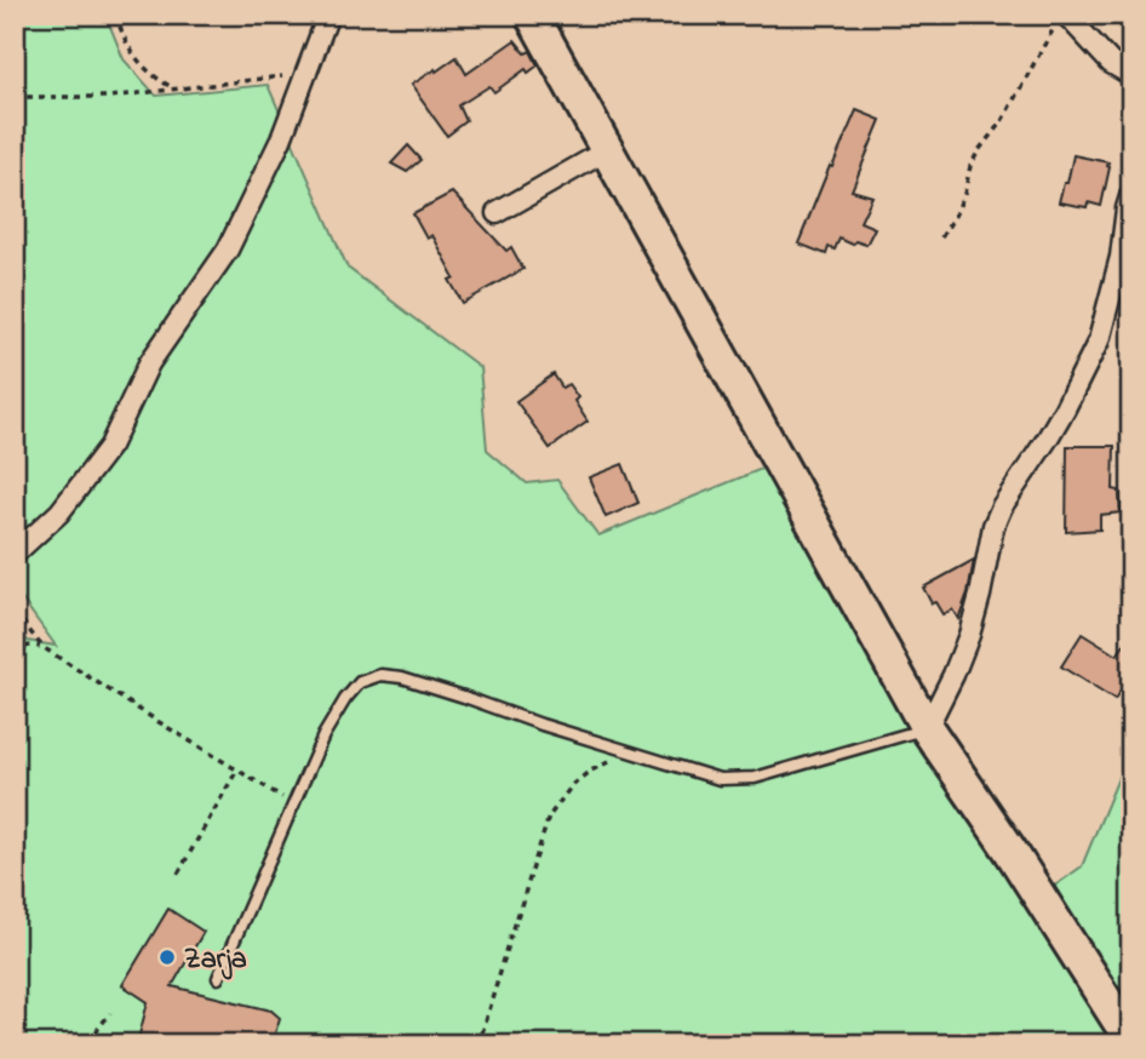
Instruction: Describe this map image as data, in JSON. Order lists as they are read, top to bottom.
{
  "places": ["Zarja"]
}
